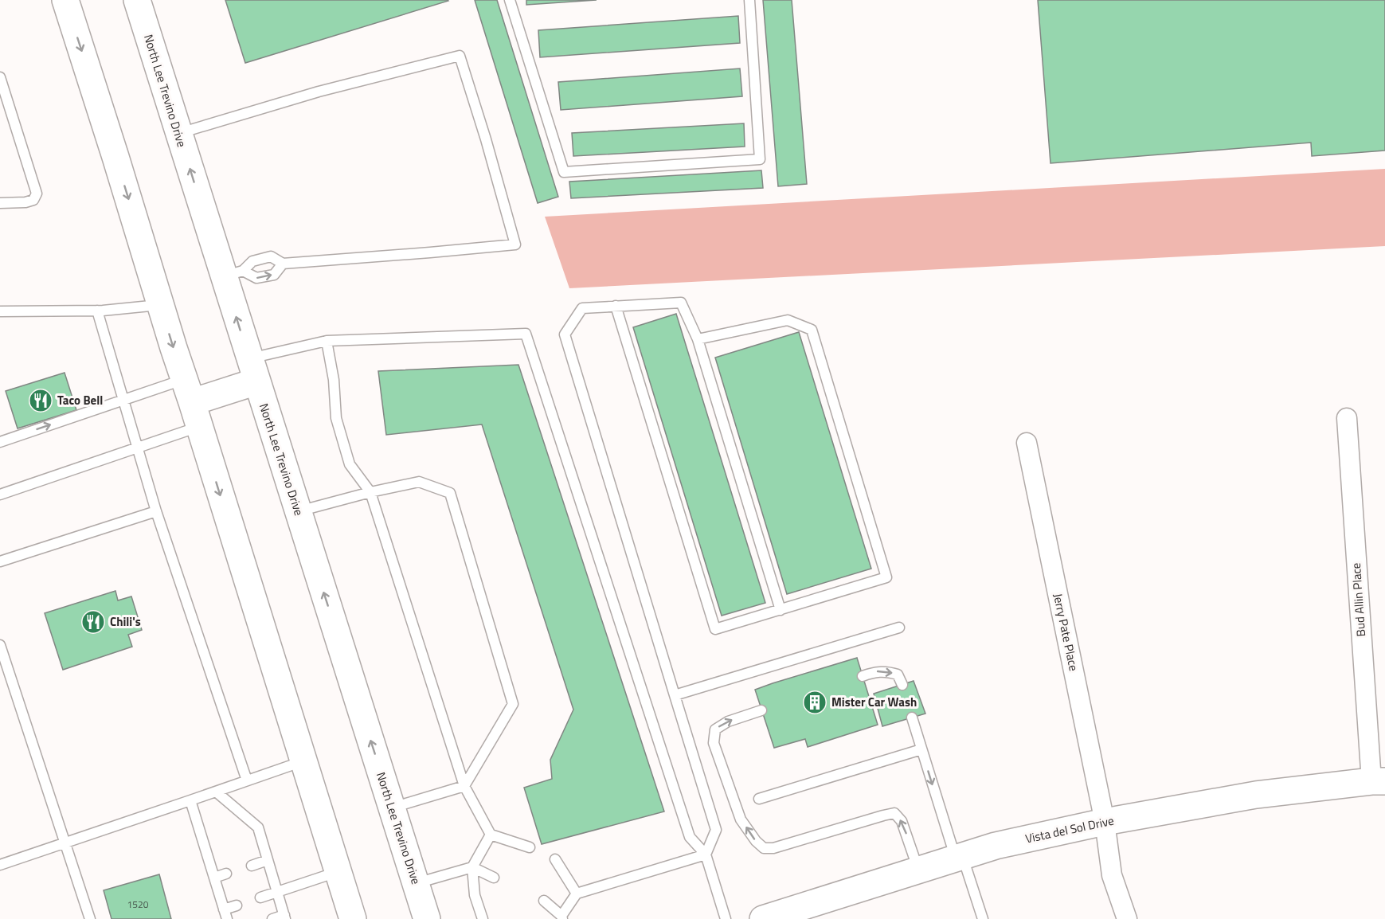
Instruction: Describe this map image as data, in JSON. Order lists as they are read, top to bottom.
{
  "streets": {
    "main road": ["North Lee Trevino Drive", "Vista del Sol Drive"],
    "street": ["Bud Allin Place", "Jerry Pate Place"]
  },
  "crossings": [
    ["Bud Allin Place", "Vista del Sol Drive"],
    ["Jerry Pate Place", "Vista del Sol Drive"]
  ],
  "places": {
    "restaurant": ["Taco Bell", "Chili's"],
    "building": ["Mister Car Wash"]
  },
  "house_numbers": ["1520"]
}
